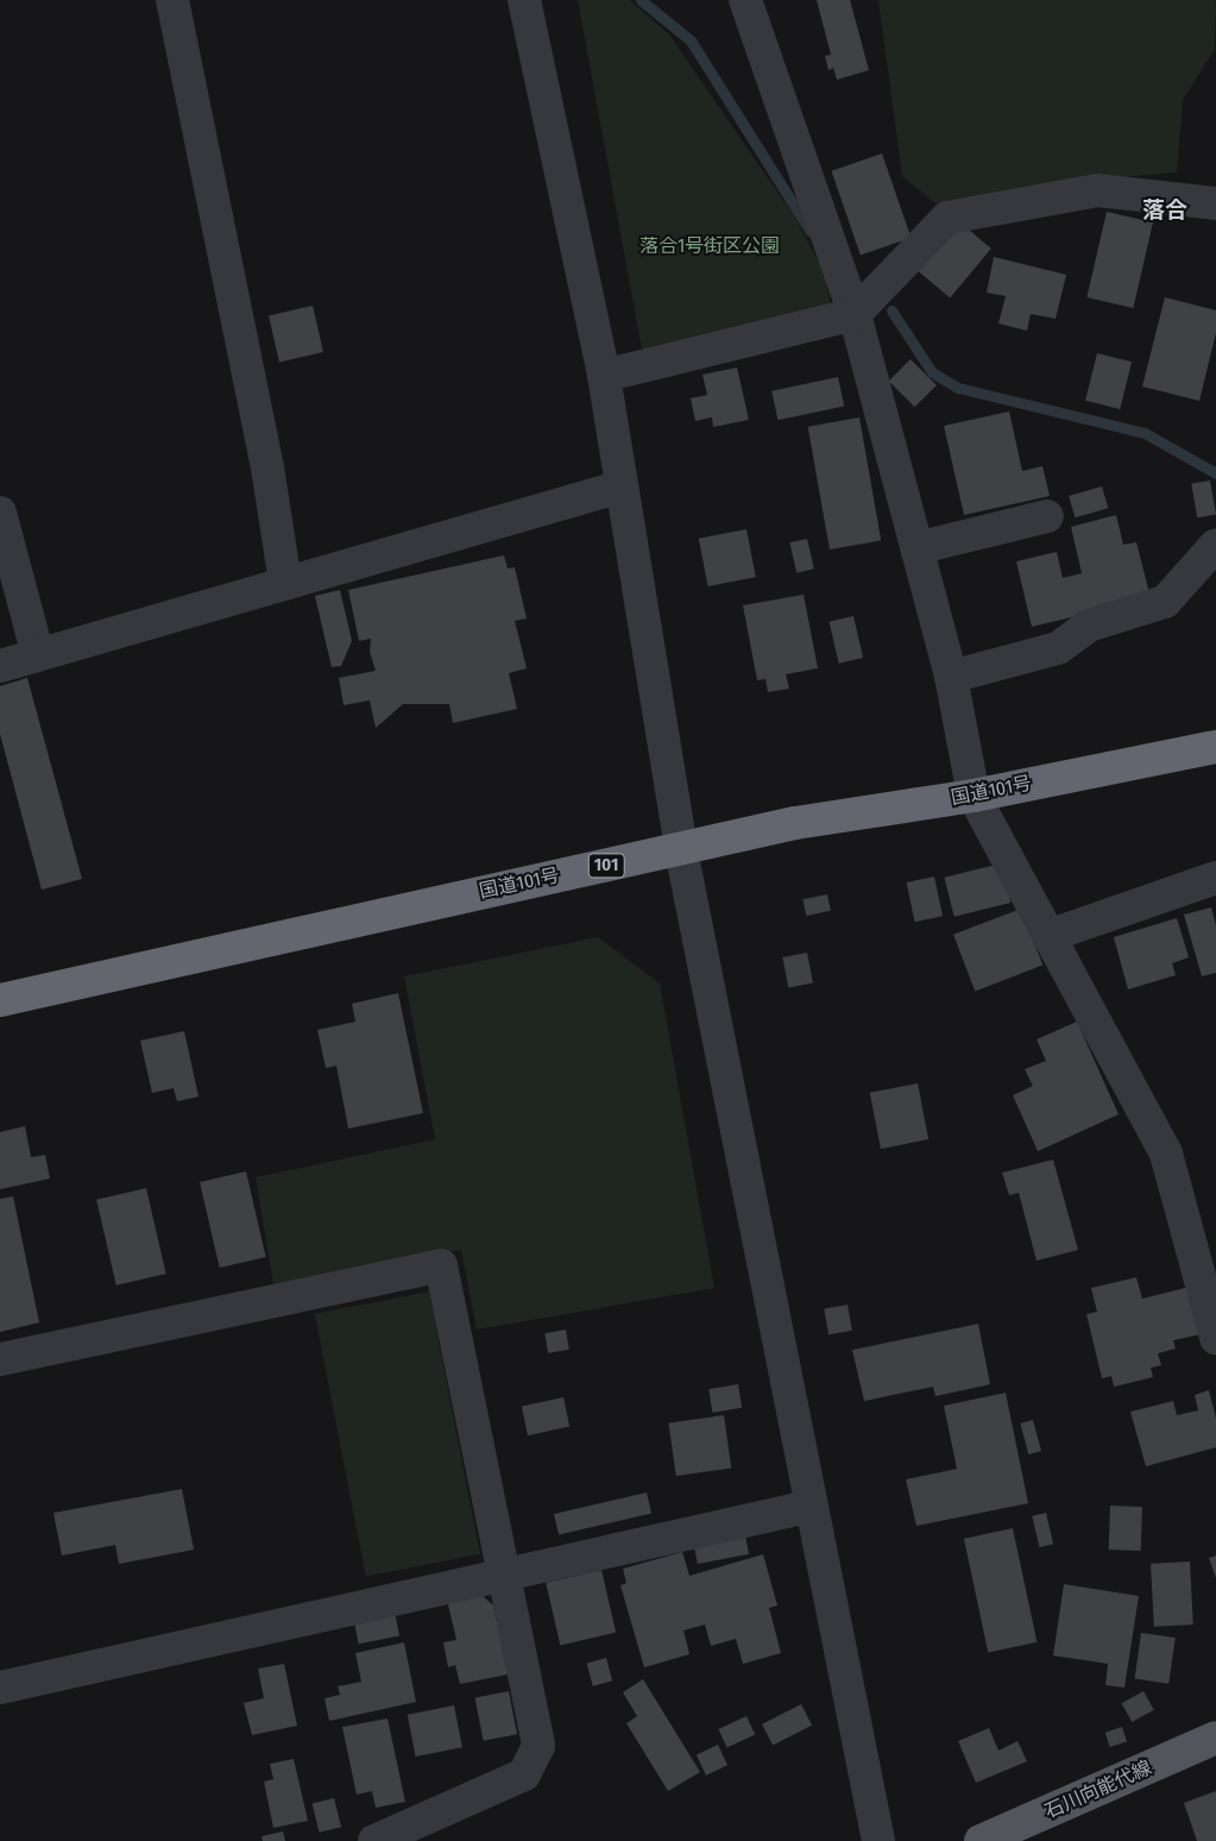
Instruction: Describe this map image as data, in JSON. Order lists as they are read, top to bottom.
{
  "streets": {
    "highway": ["国道101号", "101"],
    "main road": ["石川向能代線"]
  },
  "districts": ["落合"],
  "parks": ["落合1号街区公園"]
}
